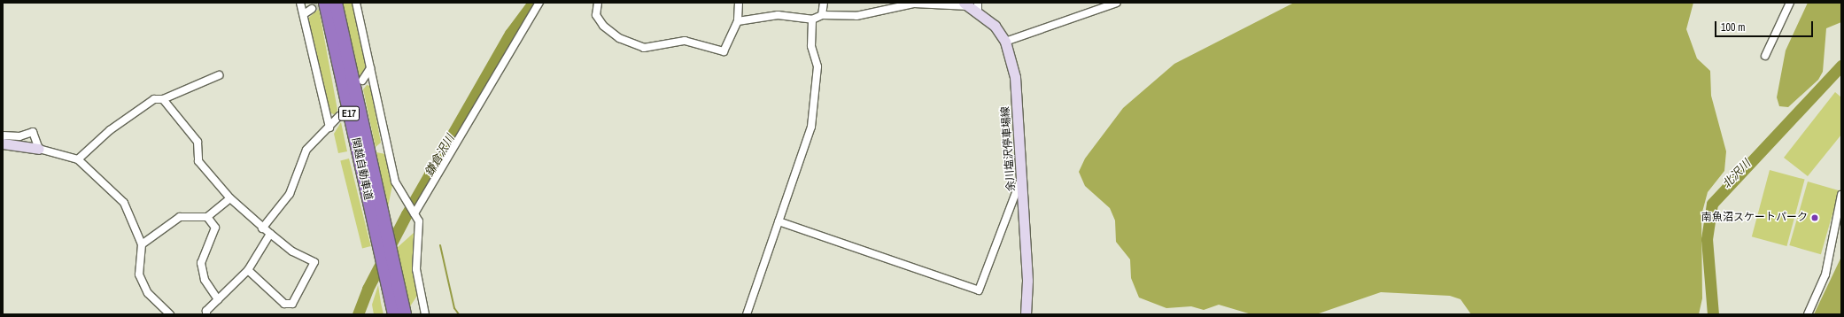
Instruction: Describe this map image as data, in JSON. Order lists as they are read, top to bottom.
{
  "streets": {
    "highway": ["E17", "関越自動車道"],
    "main road": ["余川塩沢停車場線"]
  },
  "water": ["鎌倉沢川", "北沢川"],
  "places": ["南魚沼スケートパーク"],
  "scale_bar": "100 m"
}
